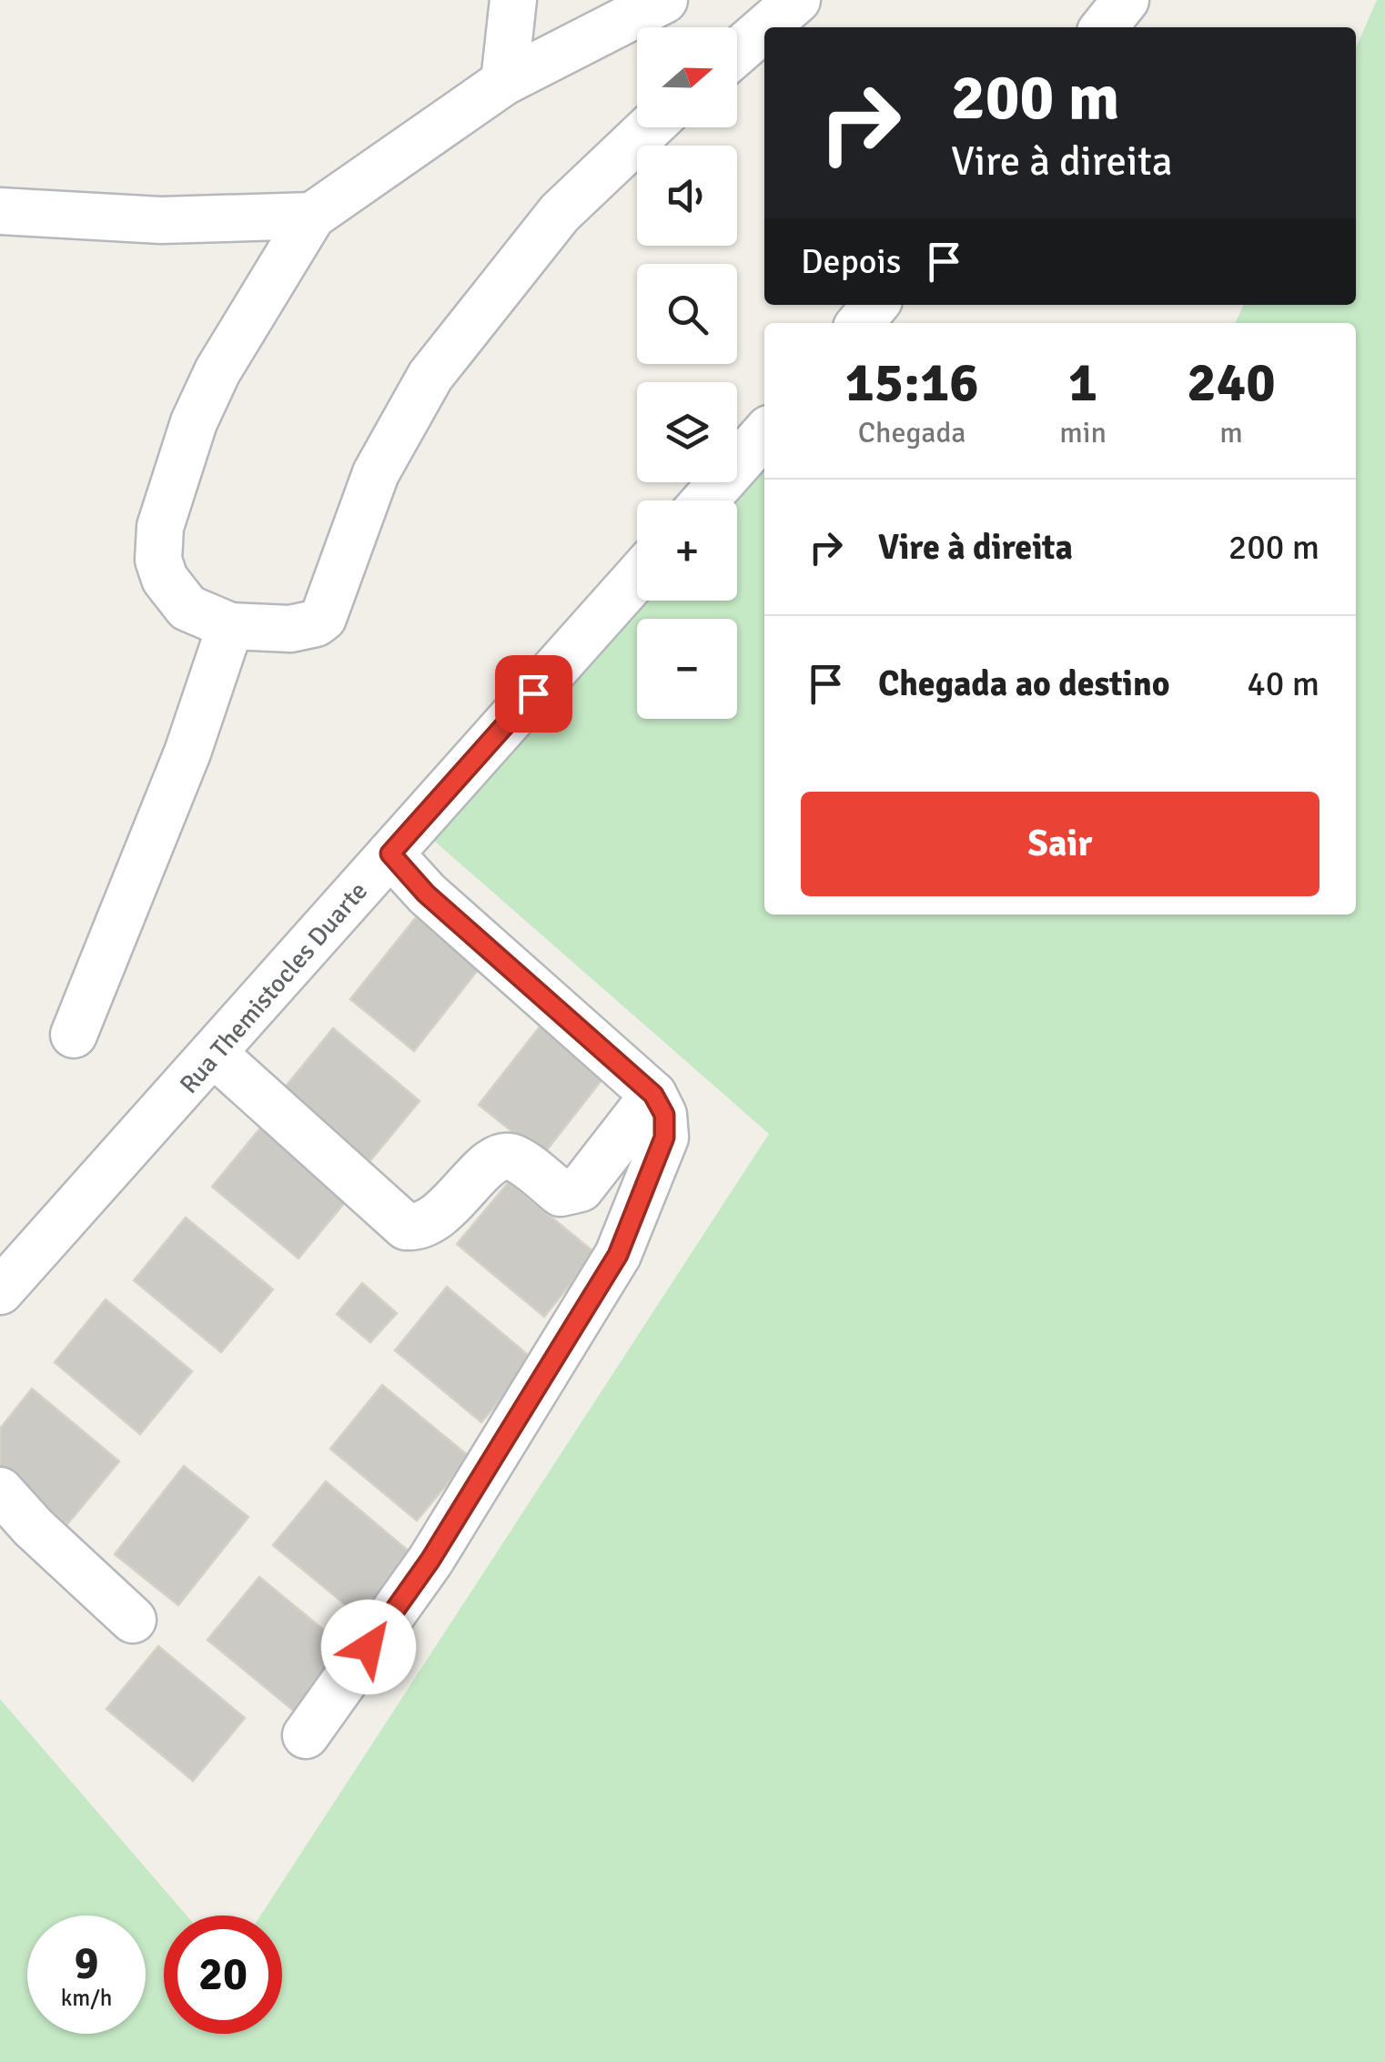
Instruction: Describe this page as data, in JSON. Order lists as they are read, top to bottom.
{
  "streets": {
    "street": ["Rua Themistocles Duarte"]
  },
  "north": "right",
  "page": {
    "map_buttons": ["+", "−"],
    "turn": ["200 m", "Vire à direita"],
    "then": "Depois",
    "eta": [
      "15:16",
      "Chegada",
      "1",
      "min",
      "240",
      "m"
    ],
    "list": [
      {
        "name": "Vire à direita",
        "value": "200 m"
      },
      {
        "name": "Chegada ao destino",
        "value": "40 m"
      }
    ],
    "buttons": "Sair",
    "speed": "9 km/h",
    "limit": "20"
  }
}
